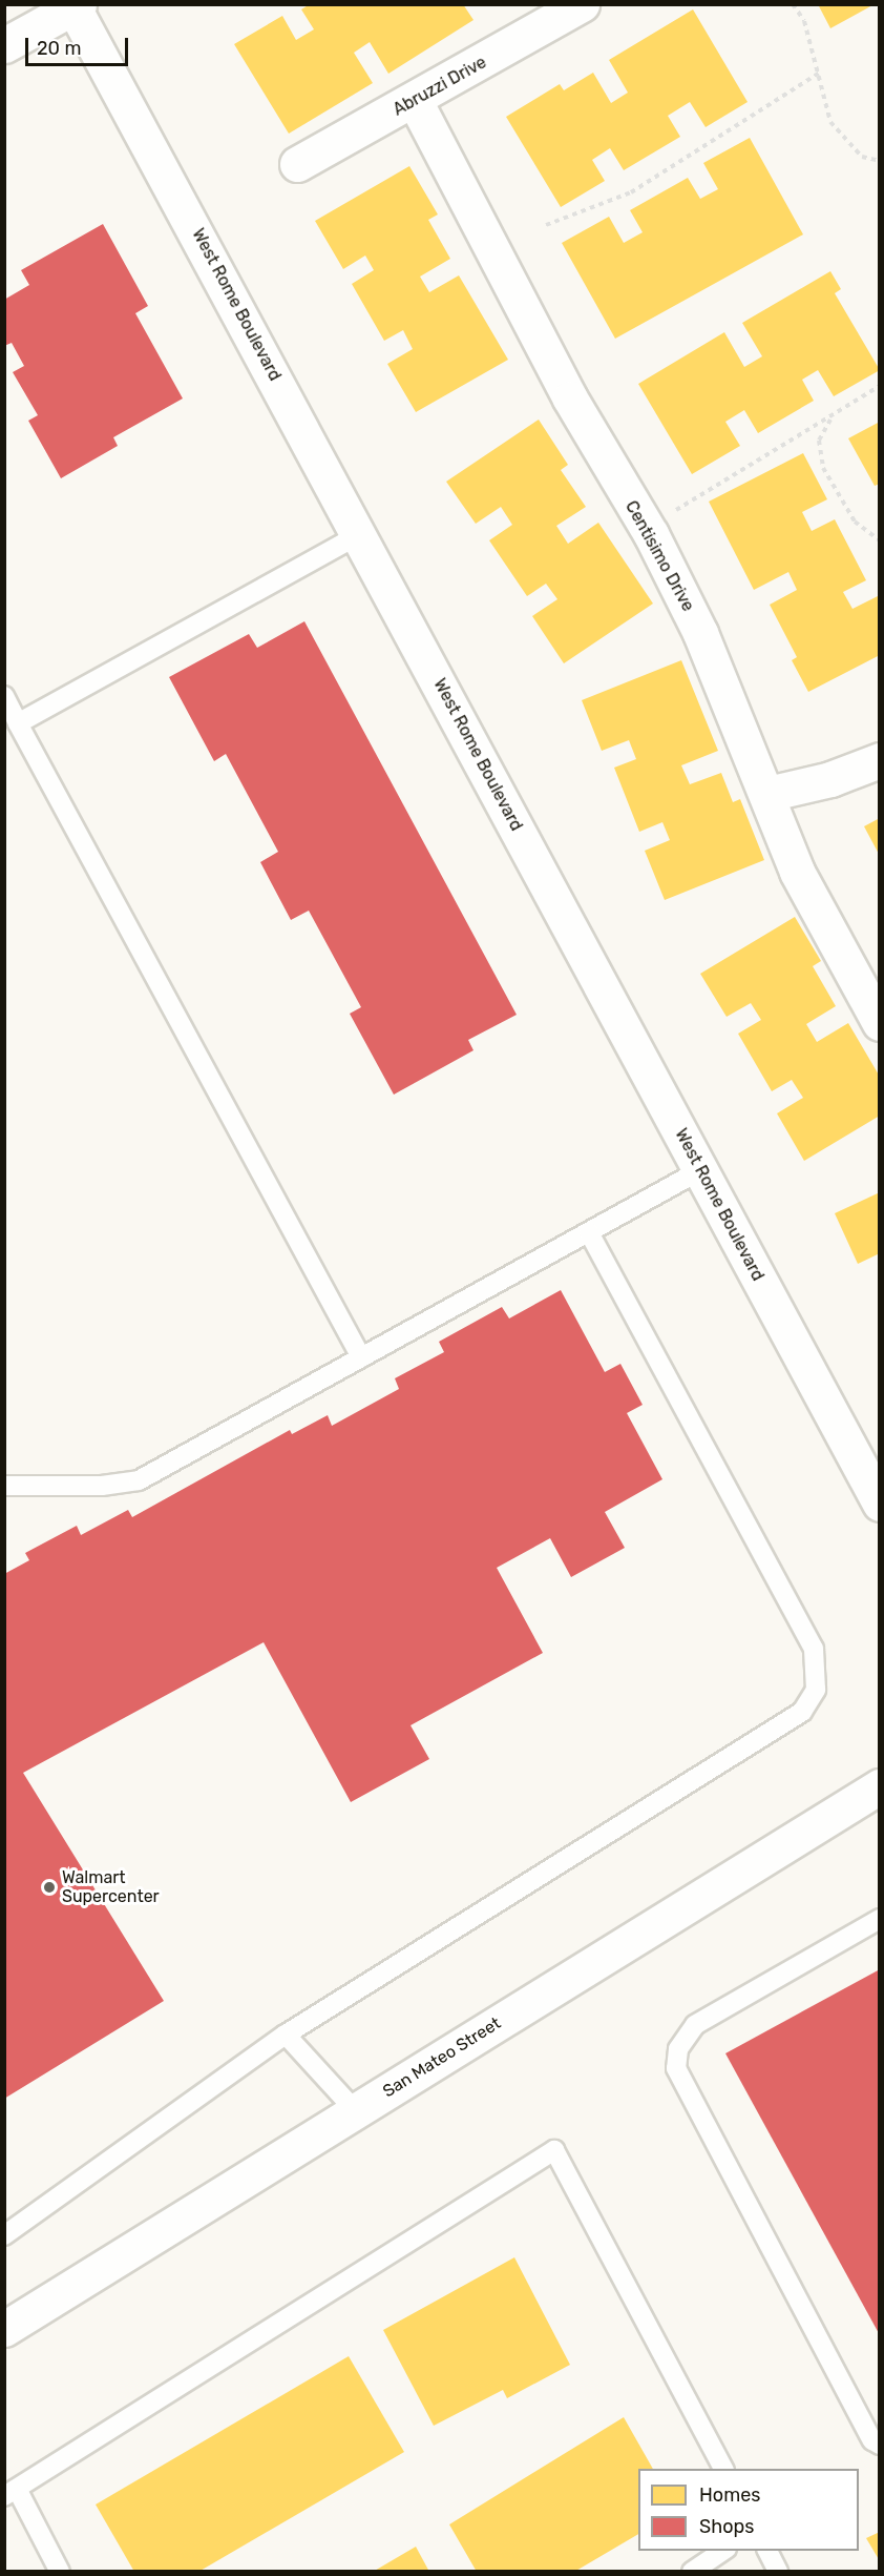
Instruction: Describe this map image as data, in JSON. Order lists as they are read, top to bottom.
{
  "streets": {
    "street": [
      "Abruzzi Drive",
      "West Rome Boulevard",
      "Centisimo Drive",
      "San Mateo Street"
    ]
  },
  "crossings": [
    ["Abruzzi Drive", "Centisimo Drive"]
  ],
  "places": ["Walmart Supercenter"],
  "legend": ["Homes", "Shops"],
  "scale_bar": "20 m"
}
